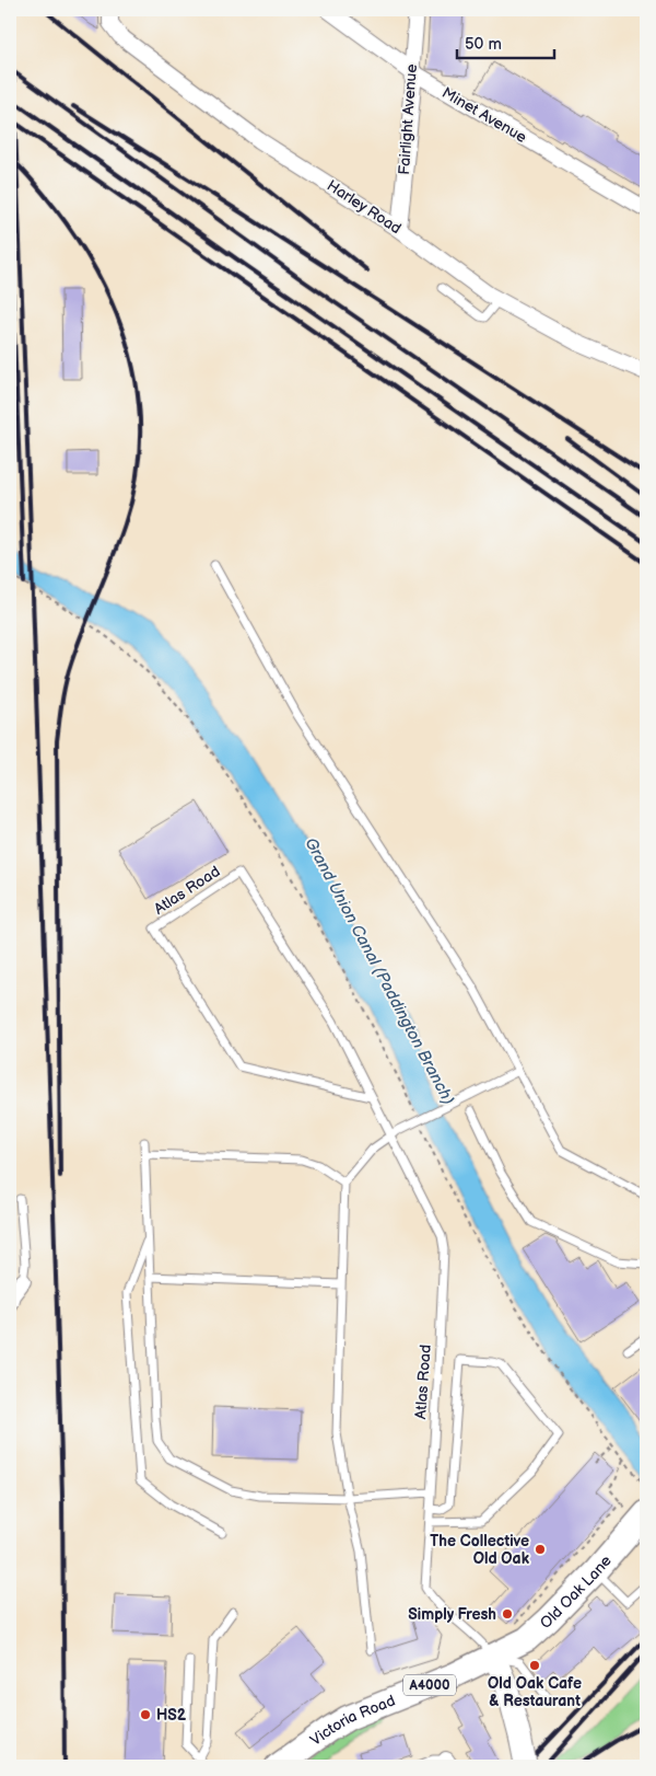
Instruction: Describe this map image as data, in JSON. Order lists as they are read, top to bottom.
{
  "streets": {
    "main road": ["Old Oak Lane", "A4000", "Victoria Road"],
    "street": ["Minet Avenue", "Fairlight Avenue", "Harley Road"],
    "lane": ["Atlas Road"]
  },
  "crossings": [
    ["Minet Avenue", "Fairlight Avenue"],
    ["Fairlight Avenue", "Harley Road"],
    ["Atlas Road", "Old Oak Lane"],
    ["Atlas Road", "Victoria Road"],
    ["Old Oak Lane", "Victoria Road"]
  ],
  "water": ["Grand Union Canal (Paddington Branch)"],
  "places": [
    "The Collective Old Oak",
    "Simply Fresh",
    "Old Oak Cafe & Restaurant",
    "HS2"
  ],
  "scale_bar": "50 m"
}
